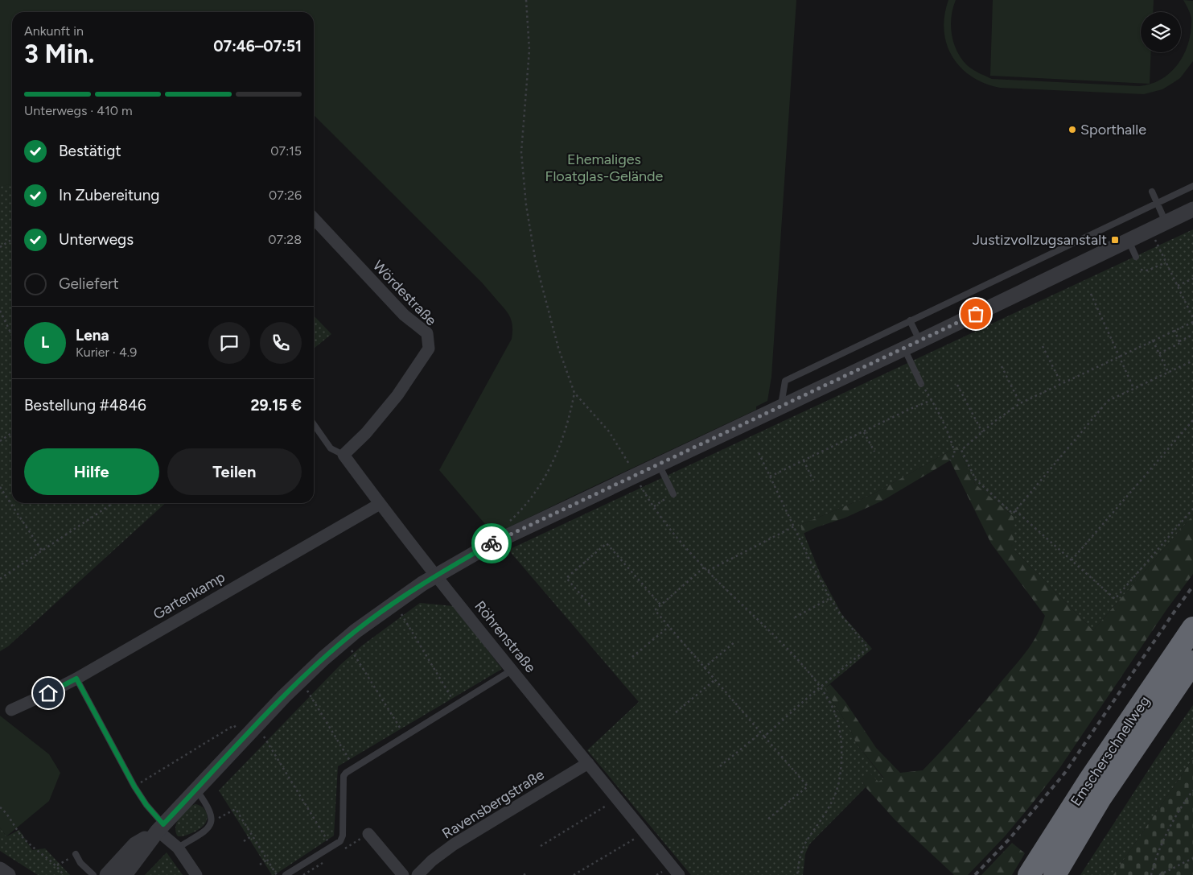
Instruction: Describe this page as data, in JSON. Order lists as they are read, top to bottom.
{
  "streets": {
    "highway": ["Emscherschnellweg"],
    "street": [
      "Wördestraße",
      "Gartenkamp",
      "Röhrenstraße",
      "Ravensbergstraße"
    ]
  },
  "crossings": [
    ["Wördestraße", "Röhrenstraße"],
    ["Gartenkamp", "Röhrenstraße"],
    ["Röhrenstraße", "Ravensbergstraße"]
  ],
  "parks": ["Ehemaliges Floatglas-Gelände"],
  "places": {
    "other": ["Sporthalle"],
    "transit": ["Justizvollzugsanstalt"]
  },
  "page": {
    "heading": ["3 Min.", "Ankunft in", "07:46–07:51"],
    "panel": [
      "Lena",
      "Kurier · 4.9",
      "Bestellung #4846",
      "29.15 €"
    ],
    "bar": "Unterwegs · 410 m",
    "list": [
      ["Bestätigt", "07:15"],
      ["In Zubereitung", "07:26"],
      ["Unterwegs", "07:28"],
      "Geliefert"
    ],
    "round": "L",
    "buttons": ["Hilfe", "Teilen"]
  }
}
